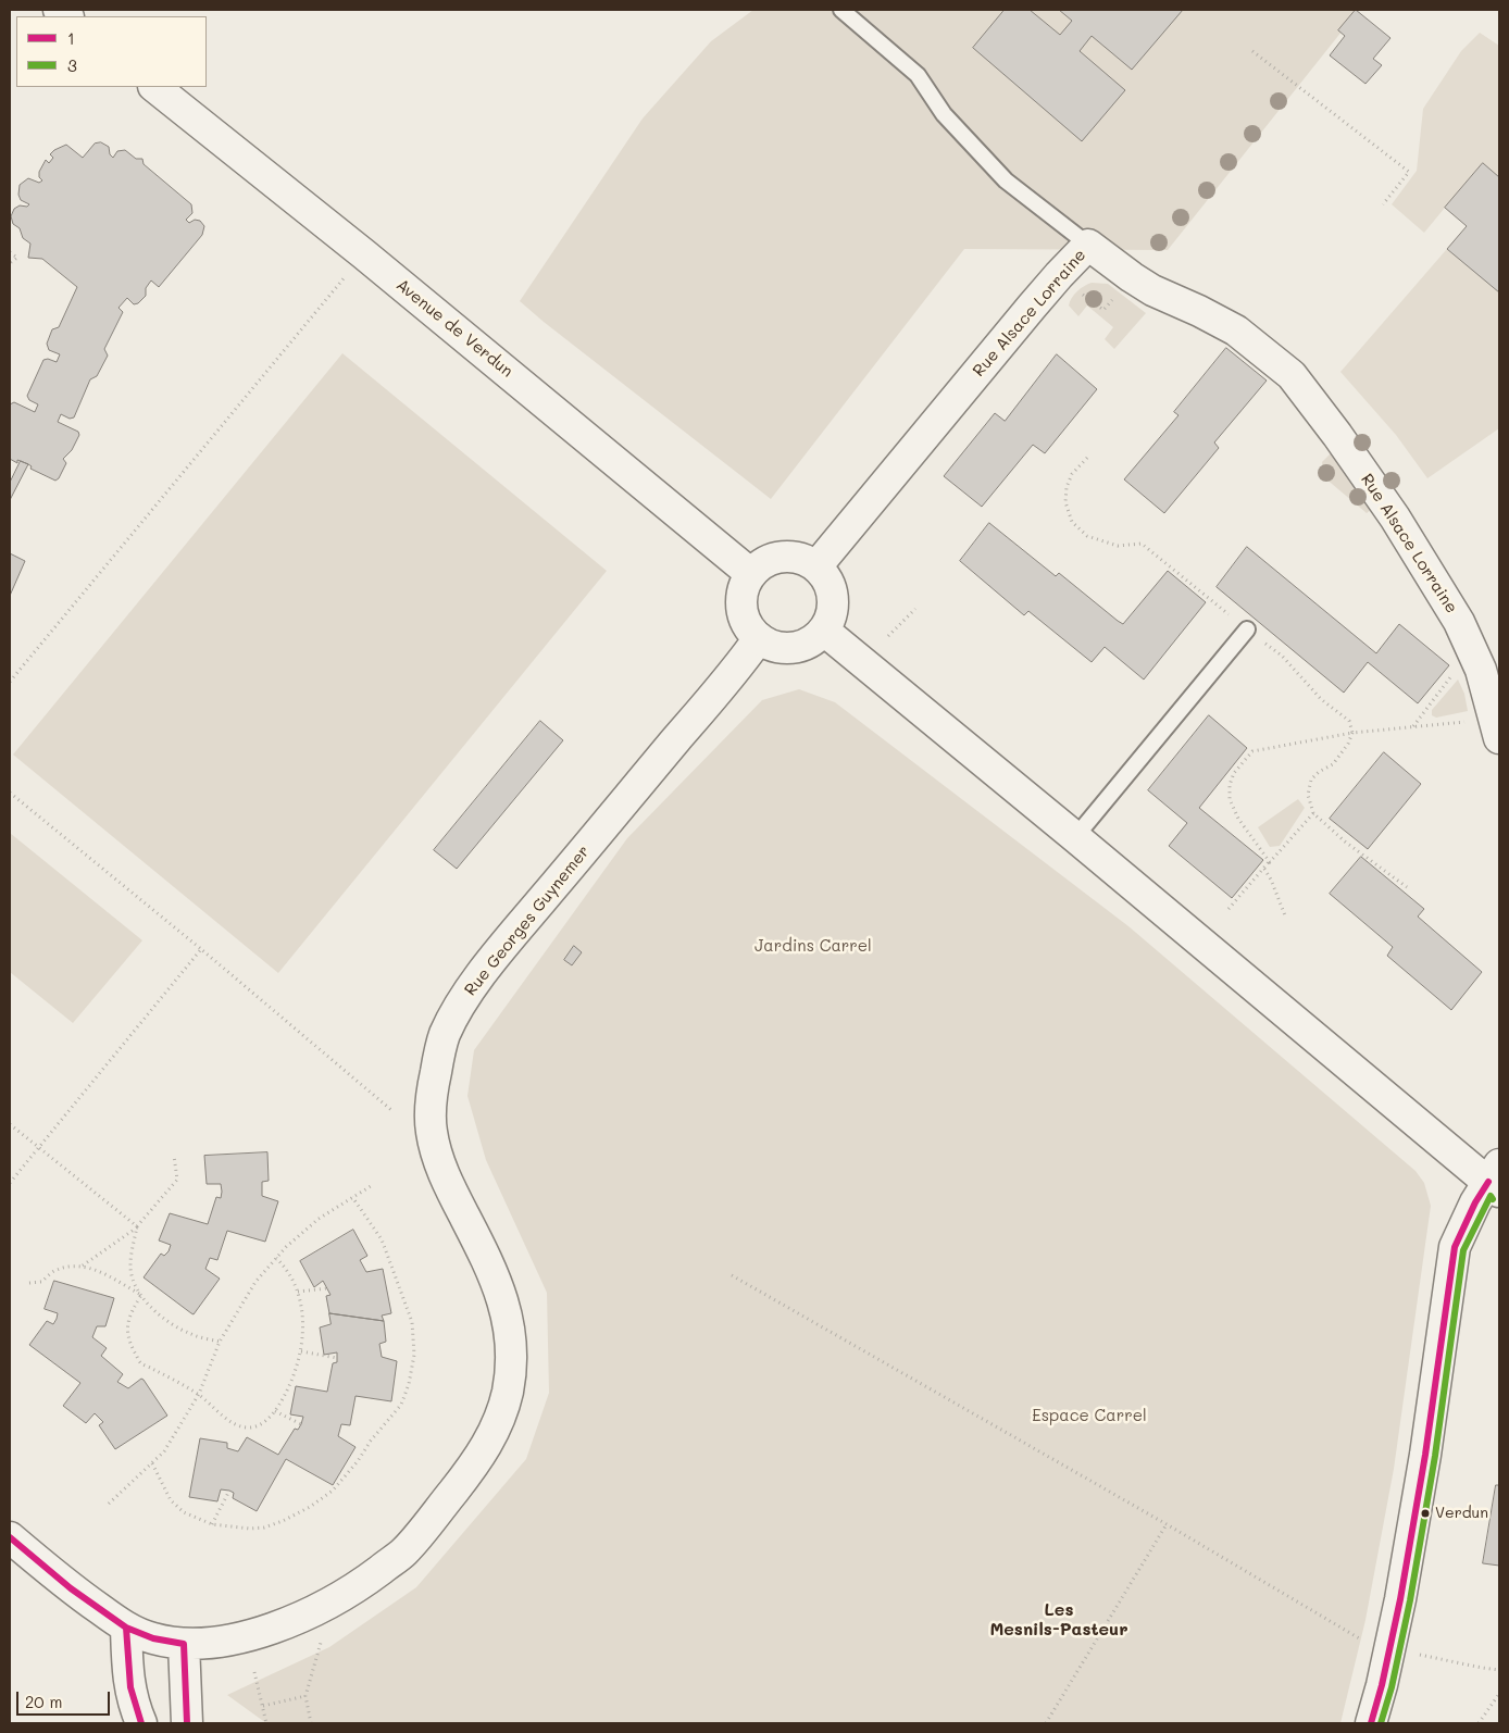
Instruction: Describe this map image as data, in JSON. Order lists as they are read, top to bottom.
{
  "streets": {
    "street": ["Rue Alsace Lorraine", "Avenue de Verdun", "Rue Georges Guynemer"]
  },
  "crossings": [
    ["Rue Alsace Lorraine", "Avenue de Verdun"],
    ["Rue Alsace Lorraine", "Rue Georges Guynemer"],
    ["Avenue de Verdun", "Rue Georges Guynemer"]
  ],
  "districts": ["Les Mesnils-Pasteur"],
  "parks": ["Jardins Carrel", "Espace Carrel"],
  "places": ["Verdun"],
  "lines": ["transit line 1", "transit line 3"],
  "legend": ["1", "3"],
  "scale_bar": "20 m"
}
